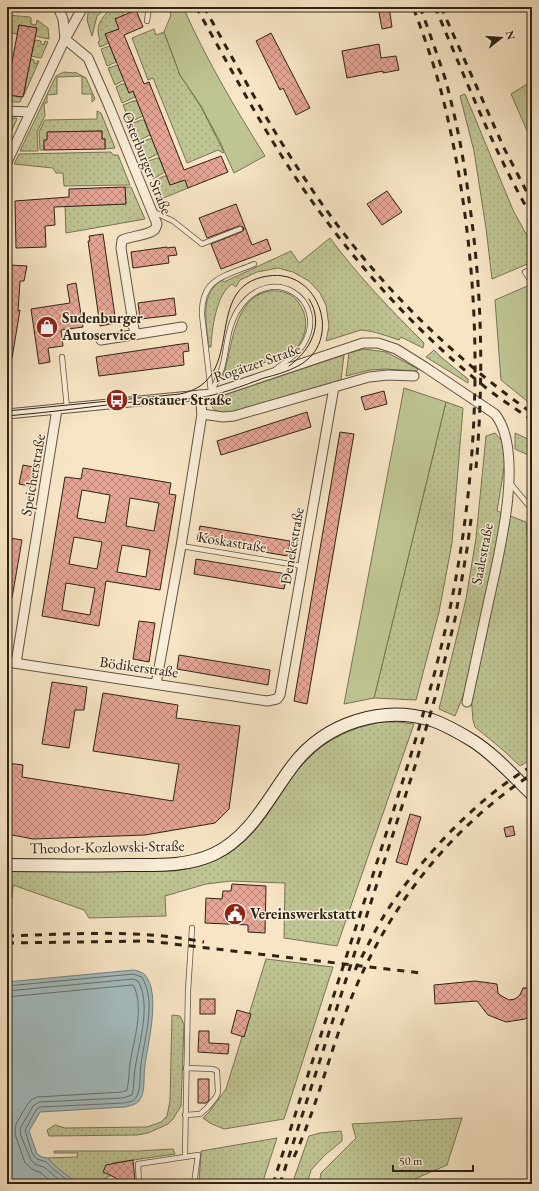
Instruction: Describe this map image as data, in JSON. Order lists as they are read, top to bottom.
{
  "streets": {
    "main road": ["Theodor-Kozlowski-Straße"],
    "street": [
      "Osterburger Straße",
      "Rogätzer Straße",
      "Speicherstraße",
      "Denekestraße",
      "Saalestraße",
      "Bödikerstraße"
    ],
    "lane": ["Koskastraße"]
  },
  "crossings": [
    ["Rogätzer Straße", "Speicherstraße"],
    ["Rogätzer Straße", "Saalestraße"],
    ["Speicherstraße", "Bödikerstraße"],
    ["Koskastraße", "Denekestraße"],
    ["Denekestraße", "Bödikerstraße"]
  ],
  "places": {
    "shop": ["Sudenburger Autoservice"],
    "bus stop": ["Lostauer Straße"],
    "public building": ["Vereinswerkstatt"]
  },
  "scale_bar": "50 m",
  "north": "right"
}
